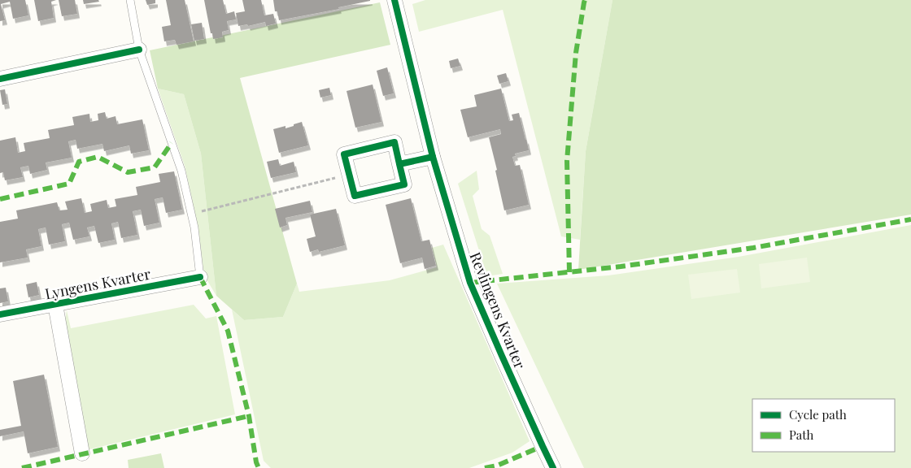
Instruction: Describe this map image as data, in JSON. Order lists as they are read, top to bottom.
{
  "streets": {
    "street": ["Lyngens Kvarter", "Revlingens Kvarter"]
  },
  "legend": ["Cycle path", "Path"]
}
